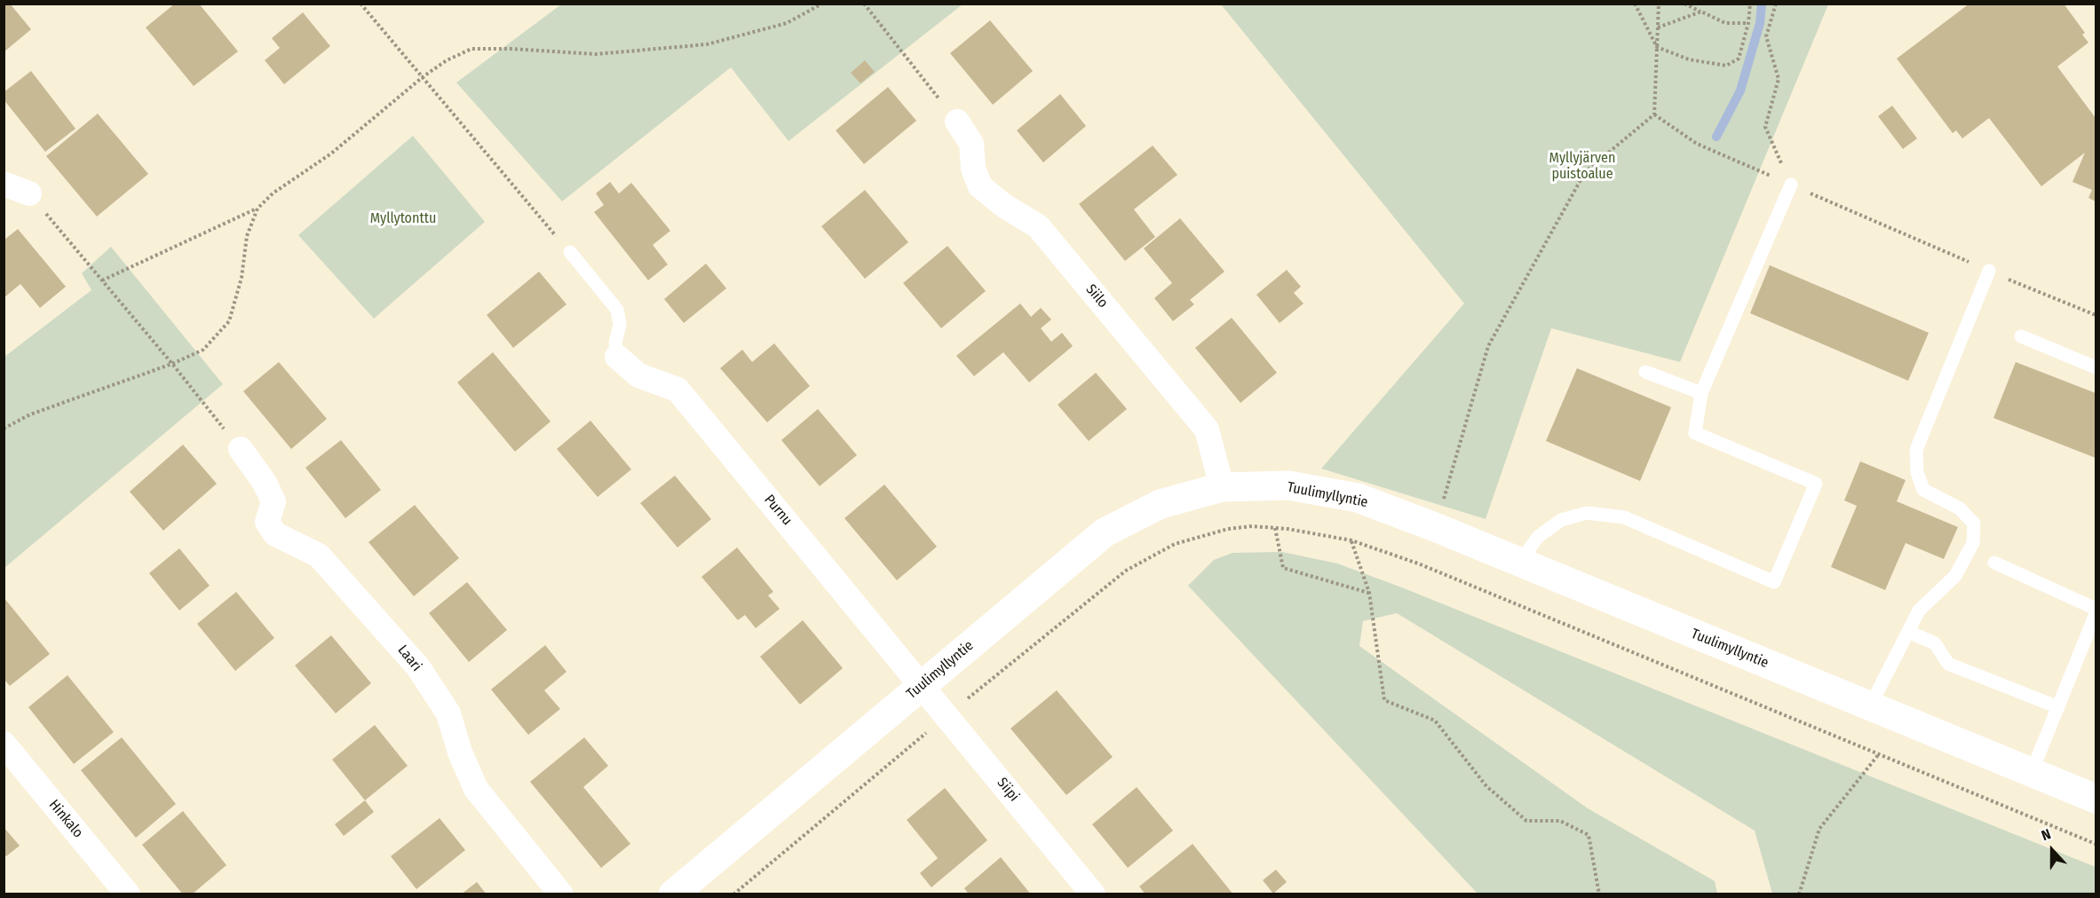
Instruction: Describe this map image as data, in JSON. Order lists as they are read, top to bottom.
{
  "streets": {
    "street": [
      "Siilo",
      "Tuulimyllyntie",
      "Purnu",
      "Laari",
      "Siipi",
      "Hinkalo"
    ]
  },
  "crossings": [
    ["Siilo", "Tuulimyllyntie"],
    ["Tuulimyllyntie", "Purnu"],
    ["Tuulimyllyntie", "Siipi"],
    ["Purnu", "Siipi"]
  ],
  "parks": ["Myllyjärven puistoalue", "Myllytonttu"],
  "north": "top"
}
